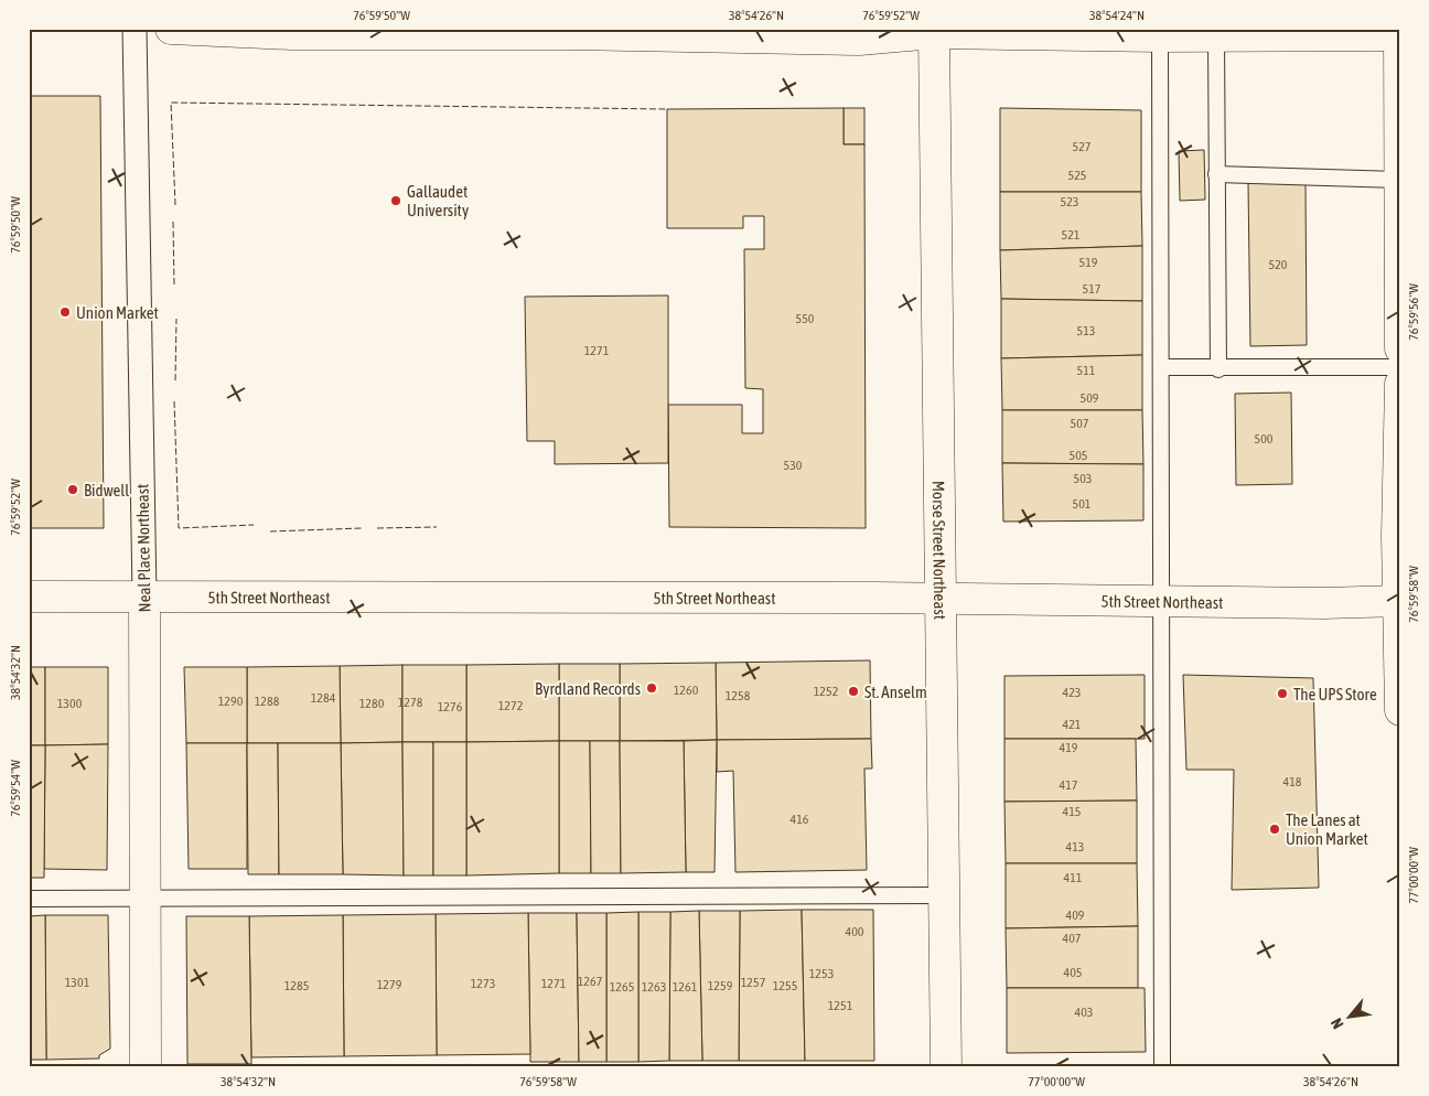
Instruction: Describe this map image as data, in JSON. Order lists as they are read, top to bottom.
{
  "streets": {
    "street": ["Neal Place Northeast", "Morse Street Northeast", "5th Street Northeast"]
  },
  "crossings": [
    ["Neal Place Northeast", "5th Street Northeast"],
    ["Morse Street Northeast", "5th Street Northeast"]
  ],
  "places": [
    "Gallaudet University",
    "Union Market",
    "Bidwell",
    "Byrdland Records",
    "St. Anselm",
    "The UPS Store",
    "The Lanes at Union Market"
  ],
  "house_numbers": [
    "527",
    "525",
    "523",
    "521",
    "519",
    "520",
    "517",
    "550",
    "513",
    "1271",
    "511",
    "509",
    "507",
    "500",
    "505",
    "530",
    "503",
    "501",
    "1260",
    "1252",
    "423",
    "1258",
    "1284",
    "1290",
    "1288",
    "1278",
    "1300",
    "1280",
    "1272",
    "1276",
    "421",
    "419",
    "418",
    "417",
    "415",
    "416",
    "413",
    "411",
    "409",
    "400",
    "407",
    "405",
    "1253",
    "1267",
    "1301",
    "1257",
    "1273",
    "1271",
    "1279",
    "1285",
    "1259",
    "1255",
    "1265",
    "1263",
    "1261",
    "1251",
    "403"
  ],
  "north": "bottom left",
  "coordinates": [
    "76°59'50\"W",
    "38°54'26\"N",
    "76°59'52\"W",
    "38°54'24\"N",
    "76°59'56\"W",
    "76°59'58\"W",
    "38°54'32\"N",
    "76°59'54\"W",
    "77°00'00\"W"
  ]
}
